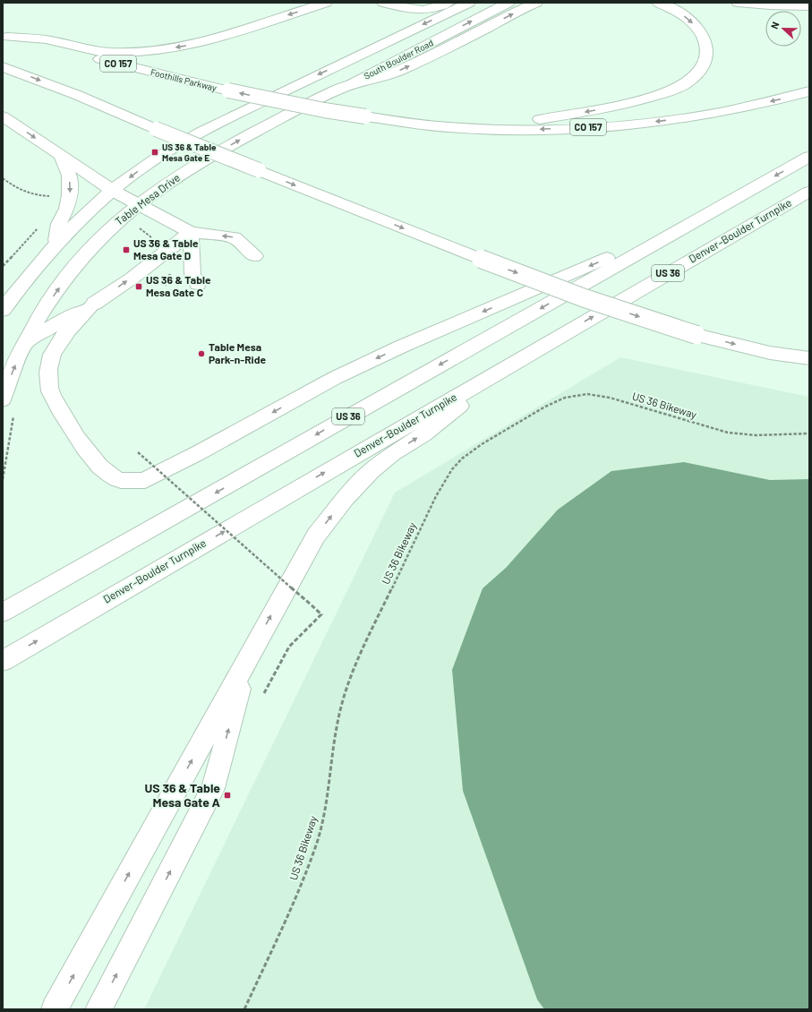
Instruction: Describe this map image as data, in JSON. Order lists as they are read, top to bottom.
{
  "streets": {
    "main road": [
      "South Boulder Road",
      "CO 157",
      "Foothills Parkway",
      "Table Mesa Drive",
      "Denver–Boulder Turnpike",
      "US 36"
    ],
    "path": ["US 36 Bikeway"]
  },
  "crossings": [
    ["South Boulder Road", "Table Mesa Drive"],
    ["CO 157", "Foothills Parkway"]
  ],
  "places": {
    "transit": [
      "US 36 & Table Mesa Gate E",
      "US 36 & Table Mesa Gate D",
      "US 36 & Table Mesa Gate C",
      "US 36 & Table Mesa Gate A"
    ],
    "other": ["Table Mesa Park-n-Ride"]
  },
  "north": "left"
}
